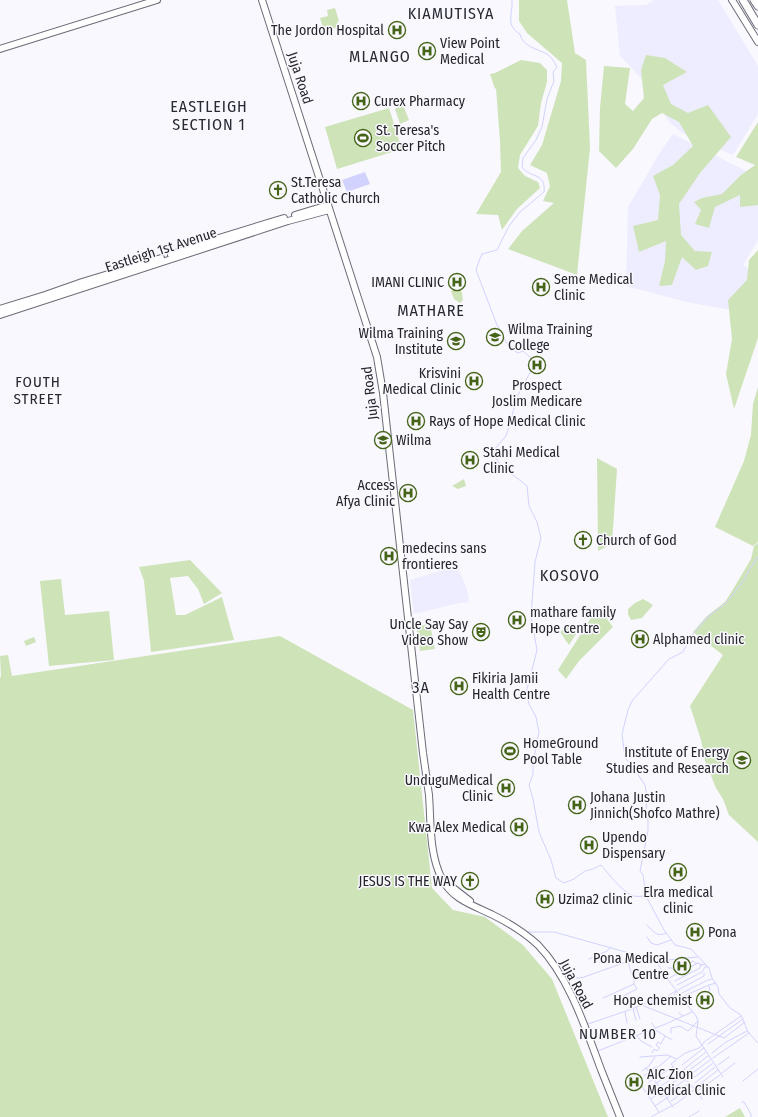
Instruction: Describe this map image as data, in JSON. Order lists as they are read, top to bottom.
{
  "streets": {
    "main road": ["Juja Road", "Eastleigh 1st Avenue"]
  },
  "crossings": [
    ["Juja Road", "Eastleigh 1st Avenue"]
  ],
  "districts": [
    "KIAMUTISYA",
    "MLANGO",
    "EASTLEIGH SECTION 1",
    "MATHARE",
    "FOUTH STREET",
    "KOSOVO",
    "3A",
    "NUMBER 10"
  ],
  "places": {
    "hospital": [
      "The Jordon Hospital",
      "View Point Medical",
      "Curex Pharmacy",
      "IMANI CLINIC",
      "Seme Medical Clinic",
      "Prospect Joslim Medicare",
      "Krisvini Medical Clinic",
      "Rays of Hope Medical Clinic",
      "Stahi Medical Clinic",
      "Access Afya Clinic",
      "medecins sans frontieres",
      "mathare family Hope centre",
      "Alphamed clinic",
      "Fikiria Jamii Health Centre",
      "UnduguMedical Clinic",
      "Johana Justin Jinnich(Shofco Mathre)",
      "Kwa Alex Medical",
      "Upendo Dispensary",
      "Elra medical clinic",
      "Uzima2 clinic",
      "Pona",
      "Pona Medical Centre",
      "Hope chemist",
      "AIC Zion Medical Clinic"
    ],
    "sports": ["St. Teresa's Soccer Pitch", "HomeGround Pool Table"],
    "church": ["St.Teresa Catholic Church", "Church of God", "JESUS IS THE WAY"],
    "school or university": [
      "Wilma Training College",
      "Wilma Training Institute",
      "Wilma",
      "Institute of Energy Studies and Research"
    ],
    "theatre": ["Uncle Say Say Video Show"]
  }
}
